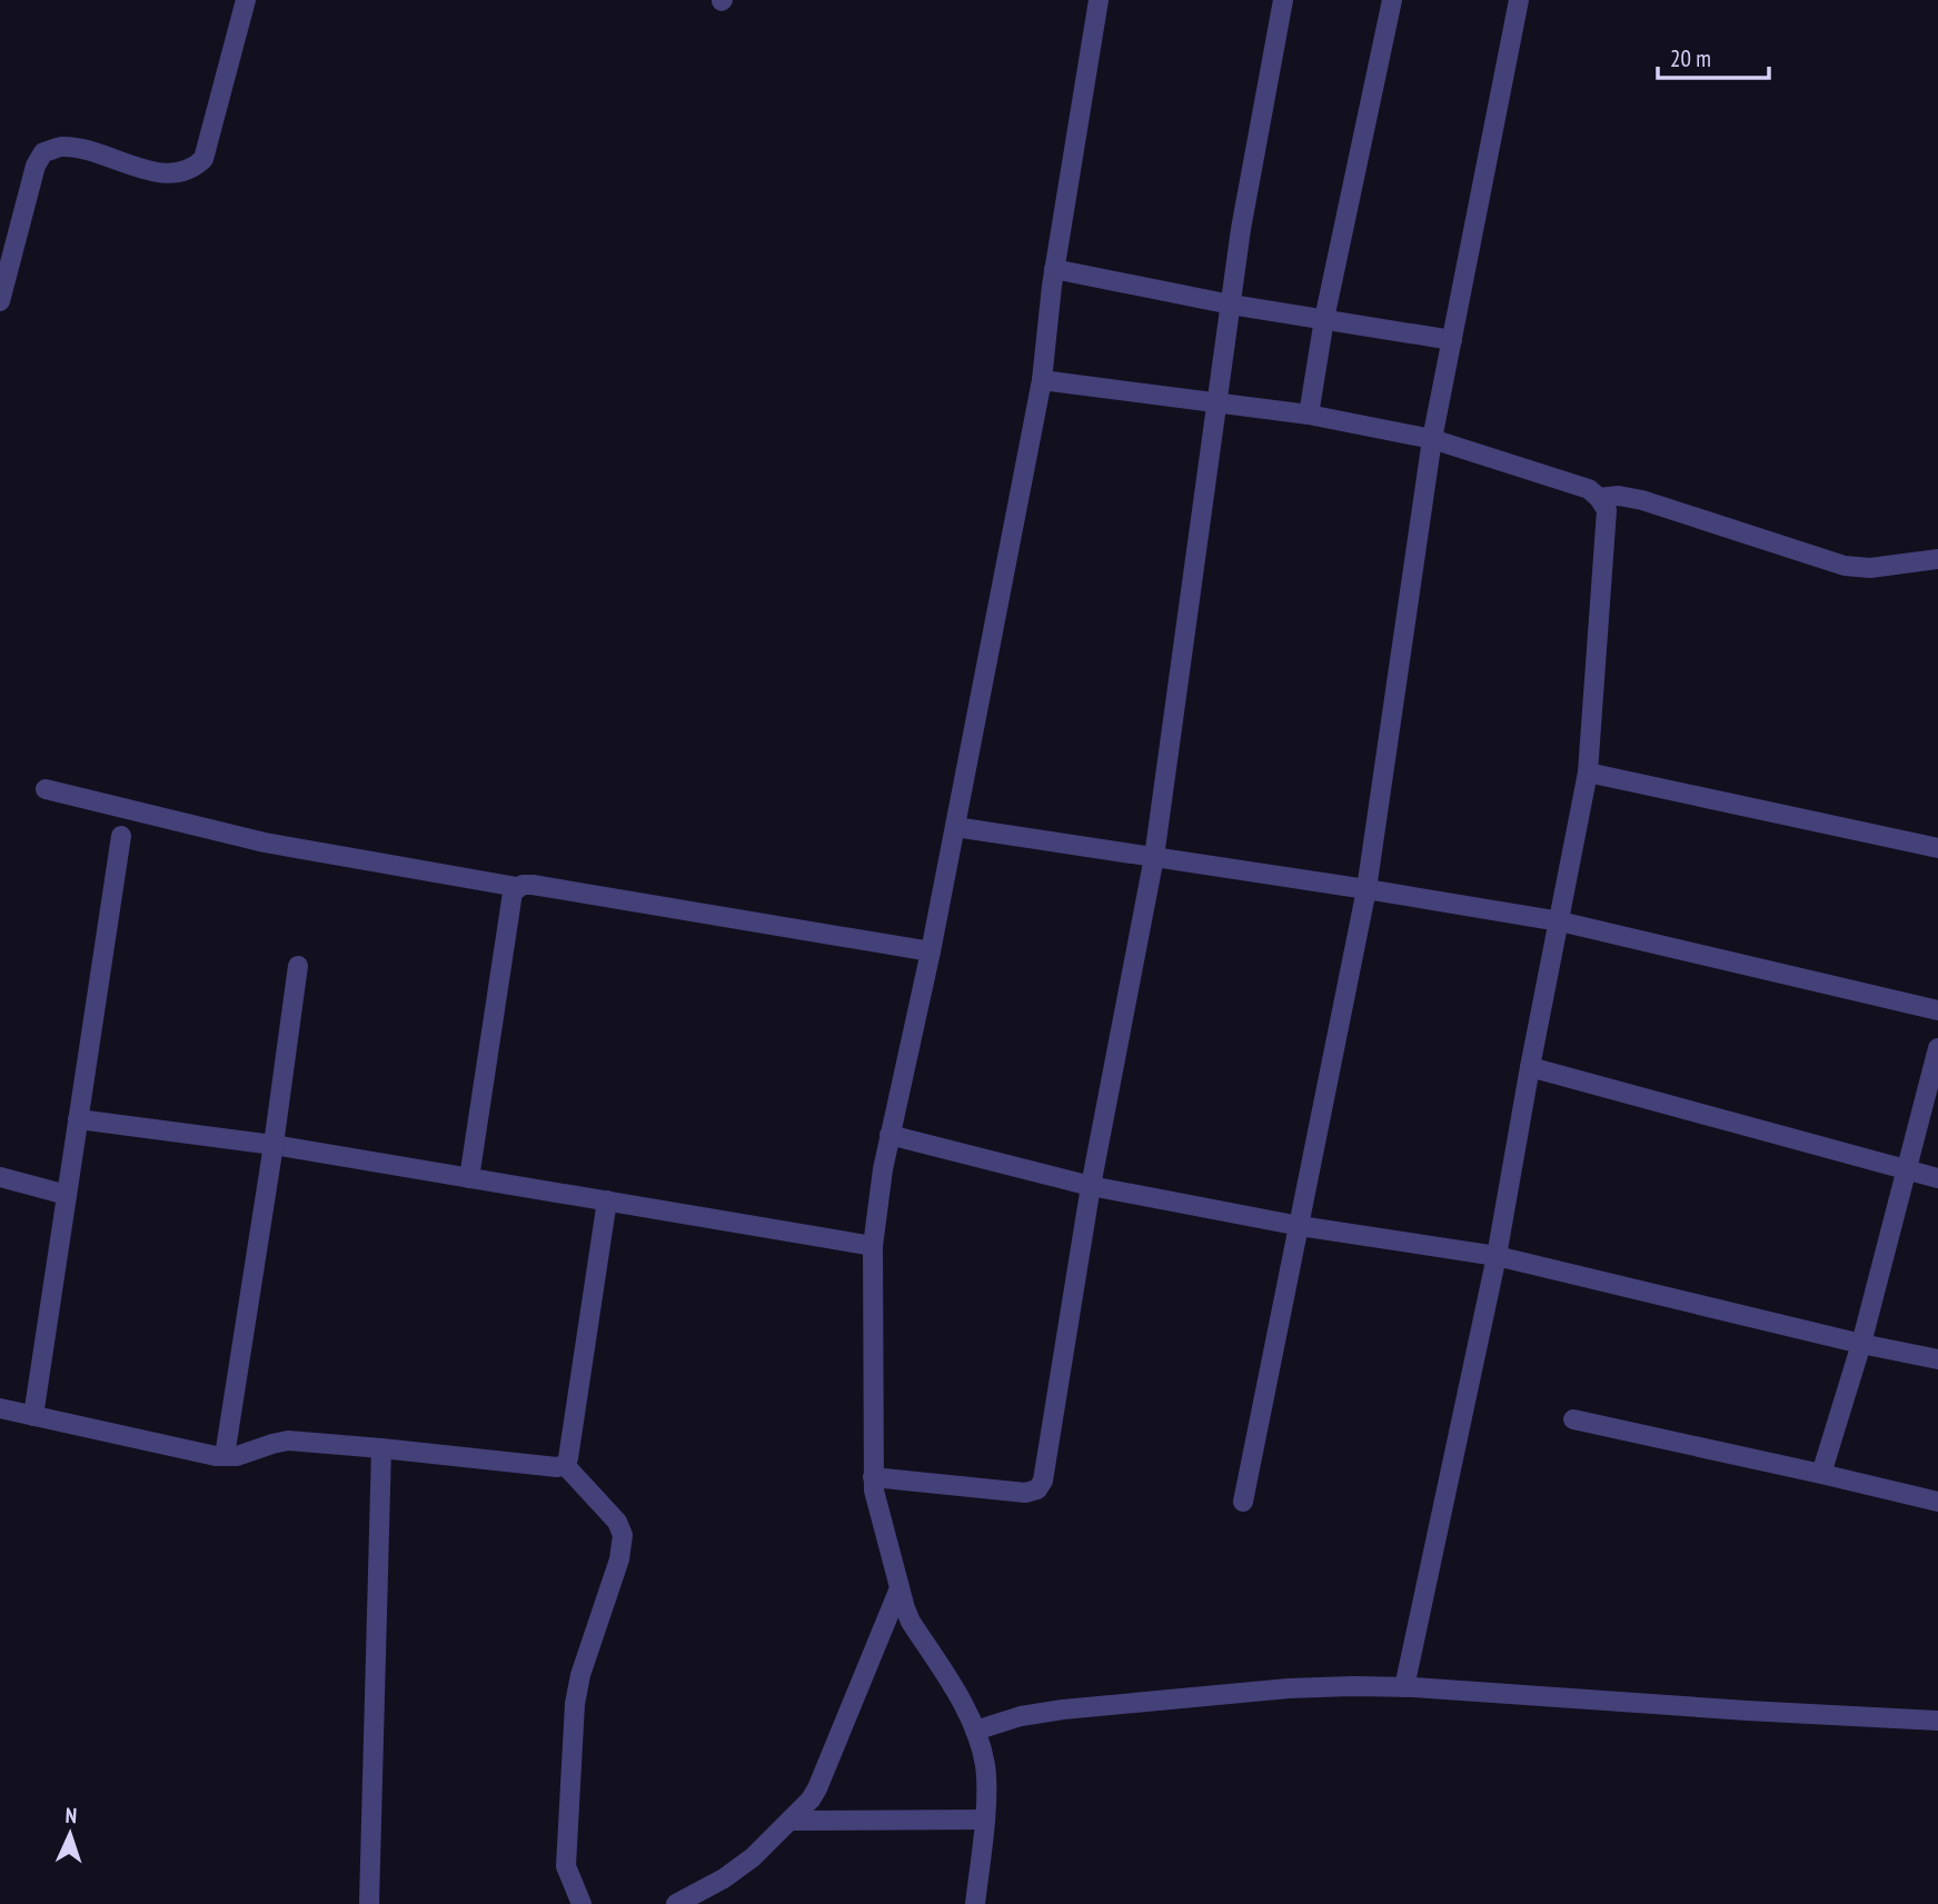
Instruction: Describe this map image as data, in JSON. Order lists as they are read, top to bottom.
{
  "scale_bar": "20 m",
  "north": "top"
}
